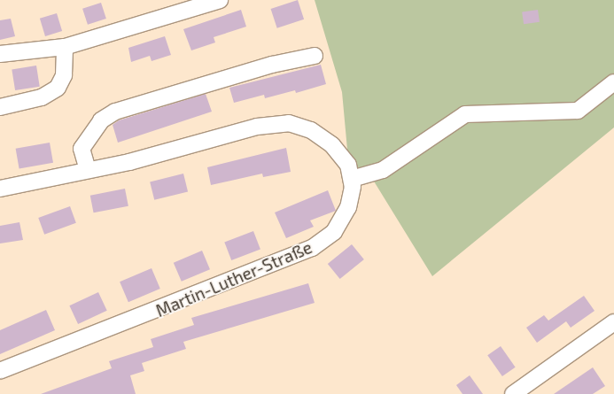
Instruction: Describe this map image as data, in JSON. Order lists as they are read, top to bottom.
{
  "streets": {
    "street": ["Martin-Luther-Straße"]
  }
}
